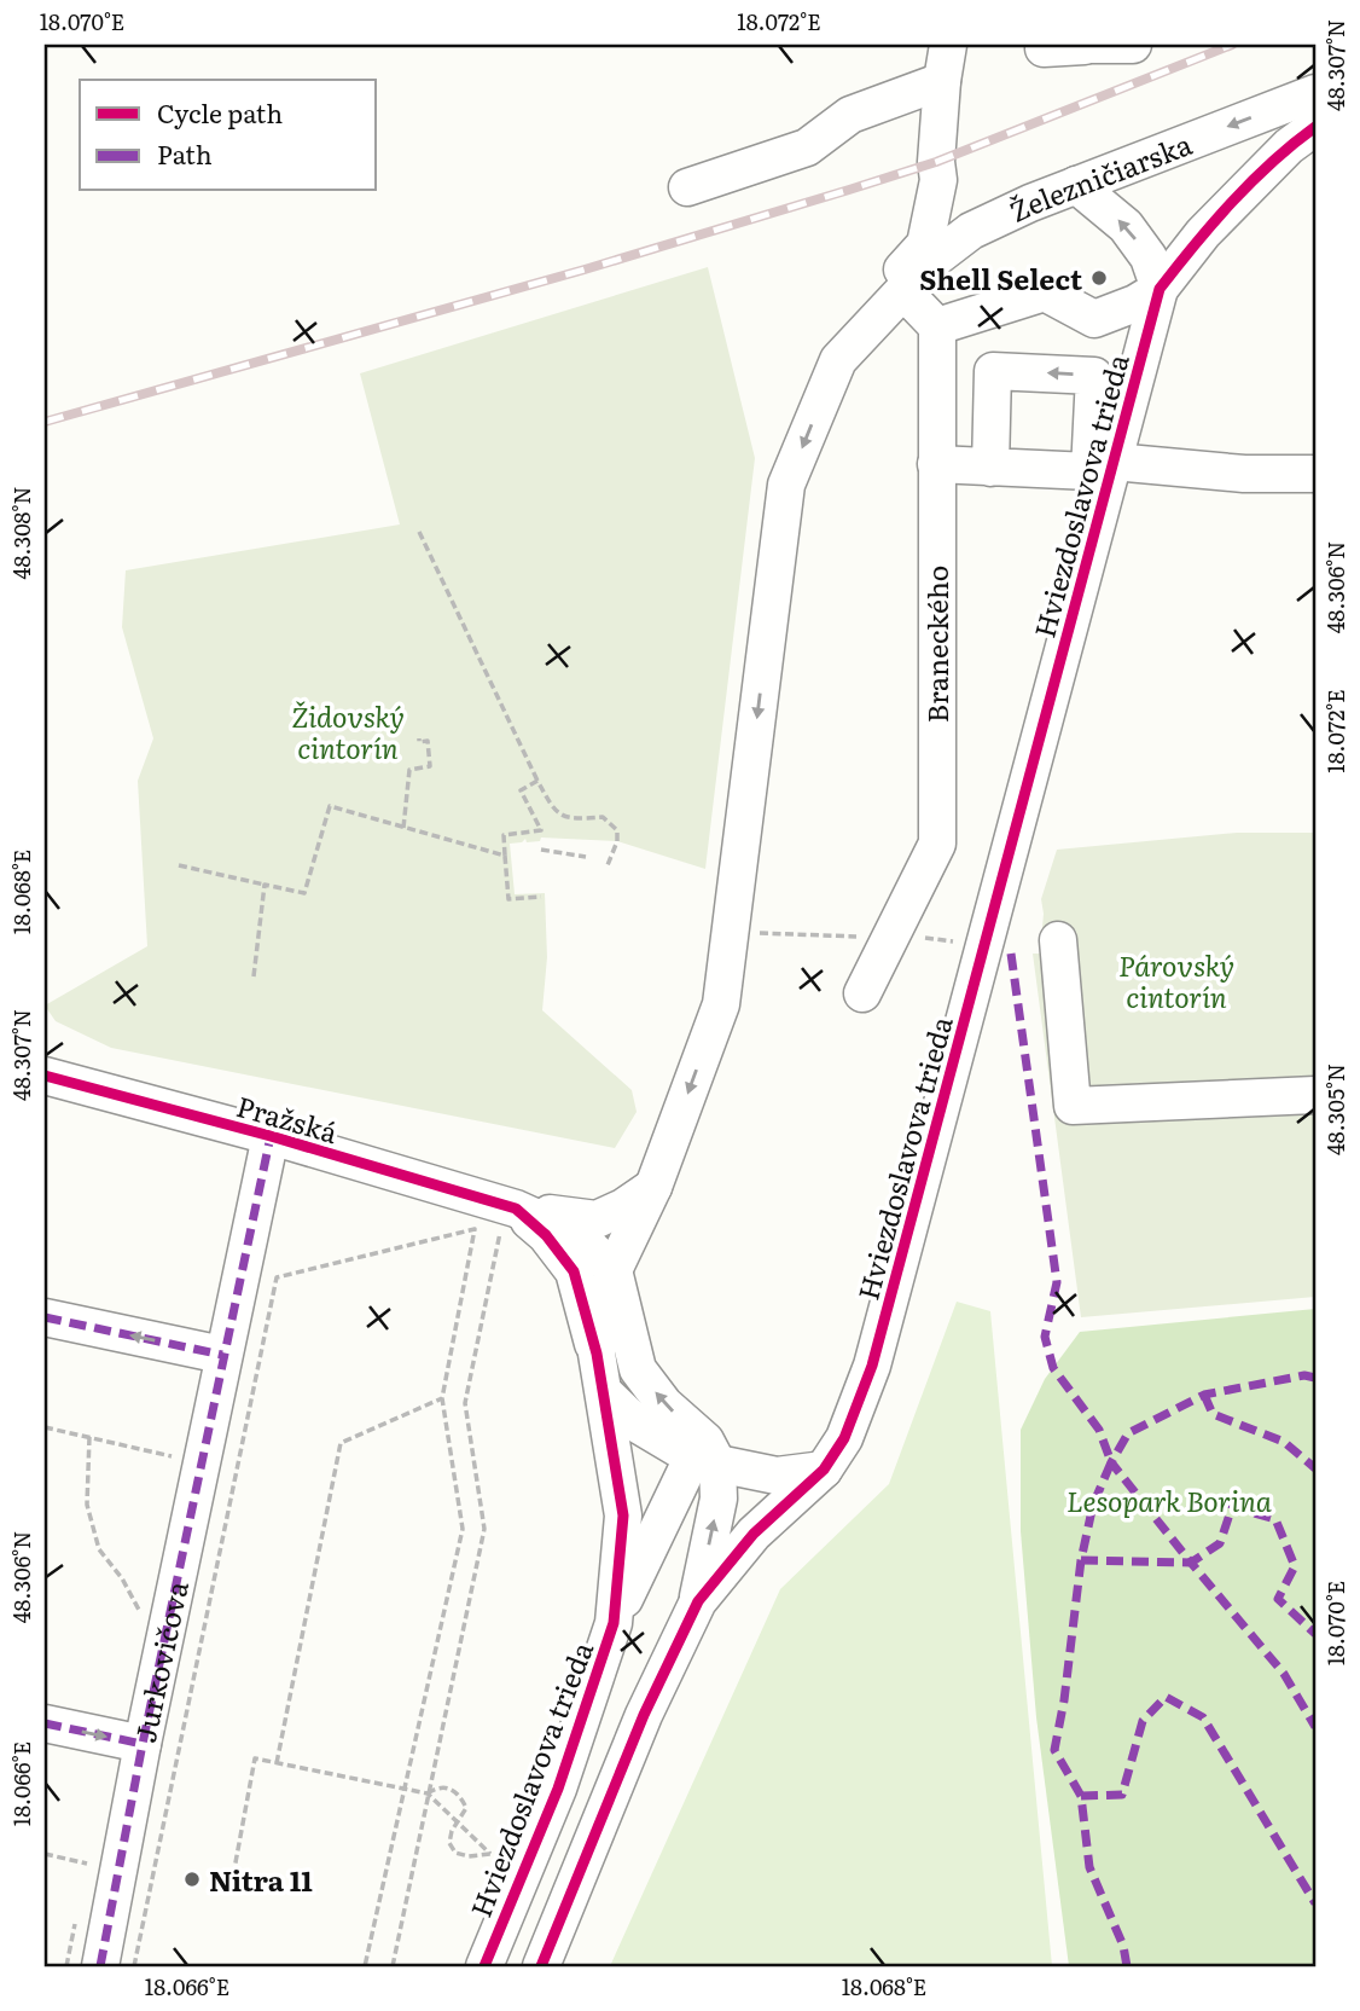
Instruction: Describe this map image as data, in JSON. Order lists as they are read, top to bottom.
{
  "streets": {
    "street": [
      "Železničiarska",
      "Hviezdoslavova trieda",
      "Braneckého",
      "Pražská",
      "Jurkovičova"
    ]
  },
  "crossings": [
    ["Železničiarska", "Hviezdoslavova trieda"],
    ["Pražská", "Jurkovičova"]
  ],
  "parks": ["Židovský cintorín", "Párovský cintorín", "Lesopark Borina"],
  "places": ["Shell Select", "Nitra 11"],
  "legend": ["Cycle path", "Path"],
  "coordinates": [
    "18.070°E",
    "18.072°E",
    "48.307°N",
    "48.308°N",
    "48.306°N",
    "18.068°E",
    "48.305°N",
    "18.066°E"
  ]
}
